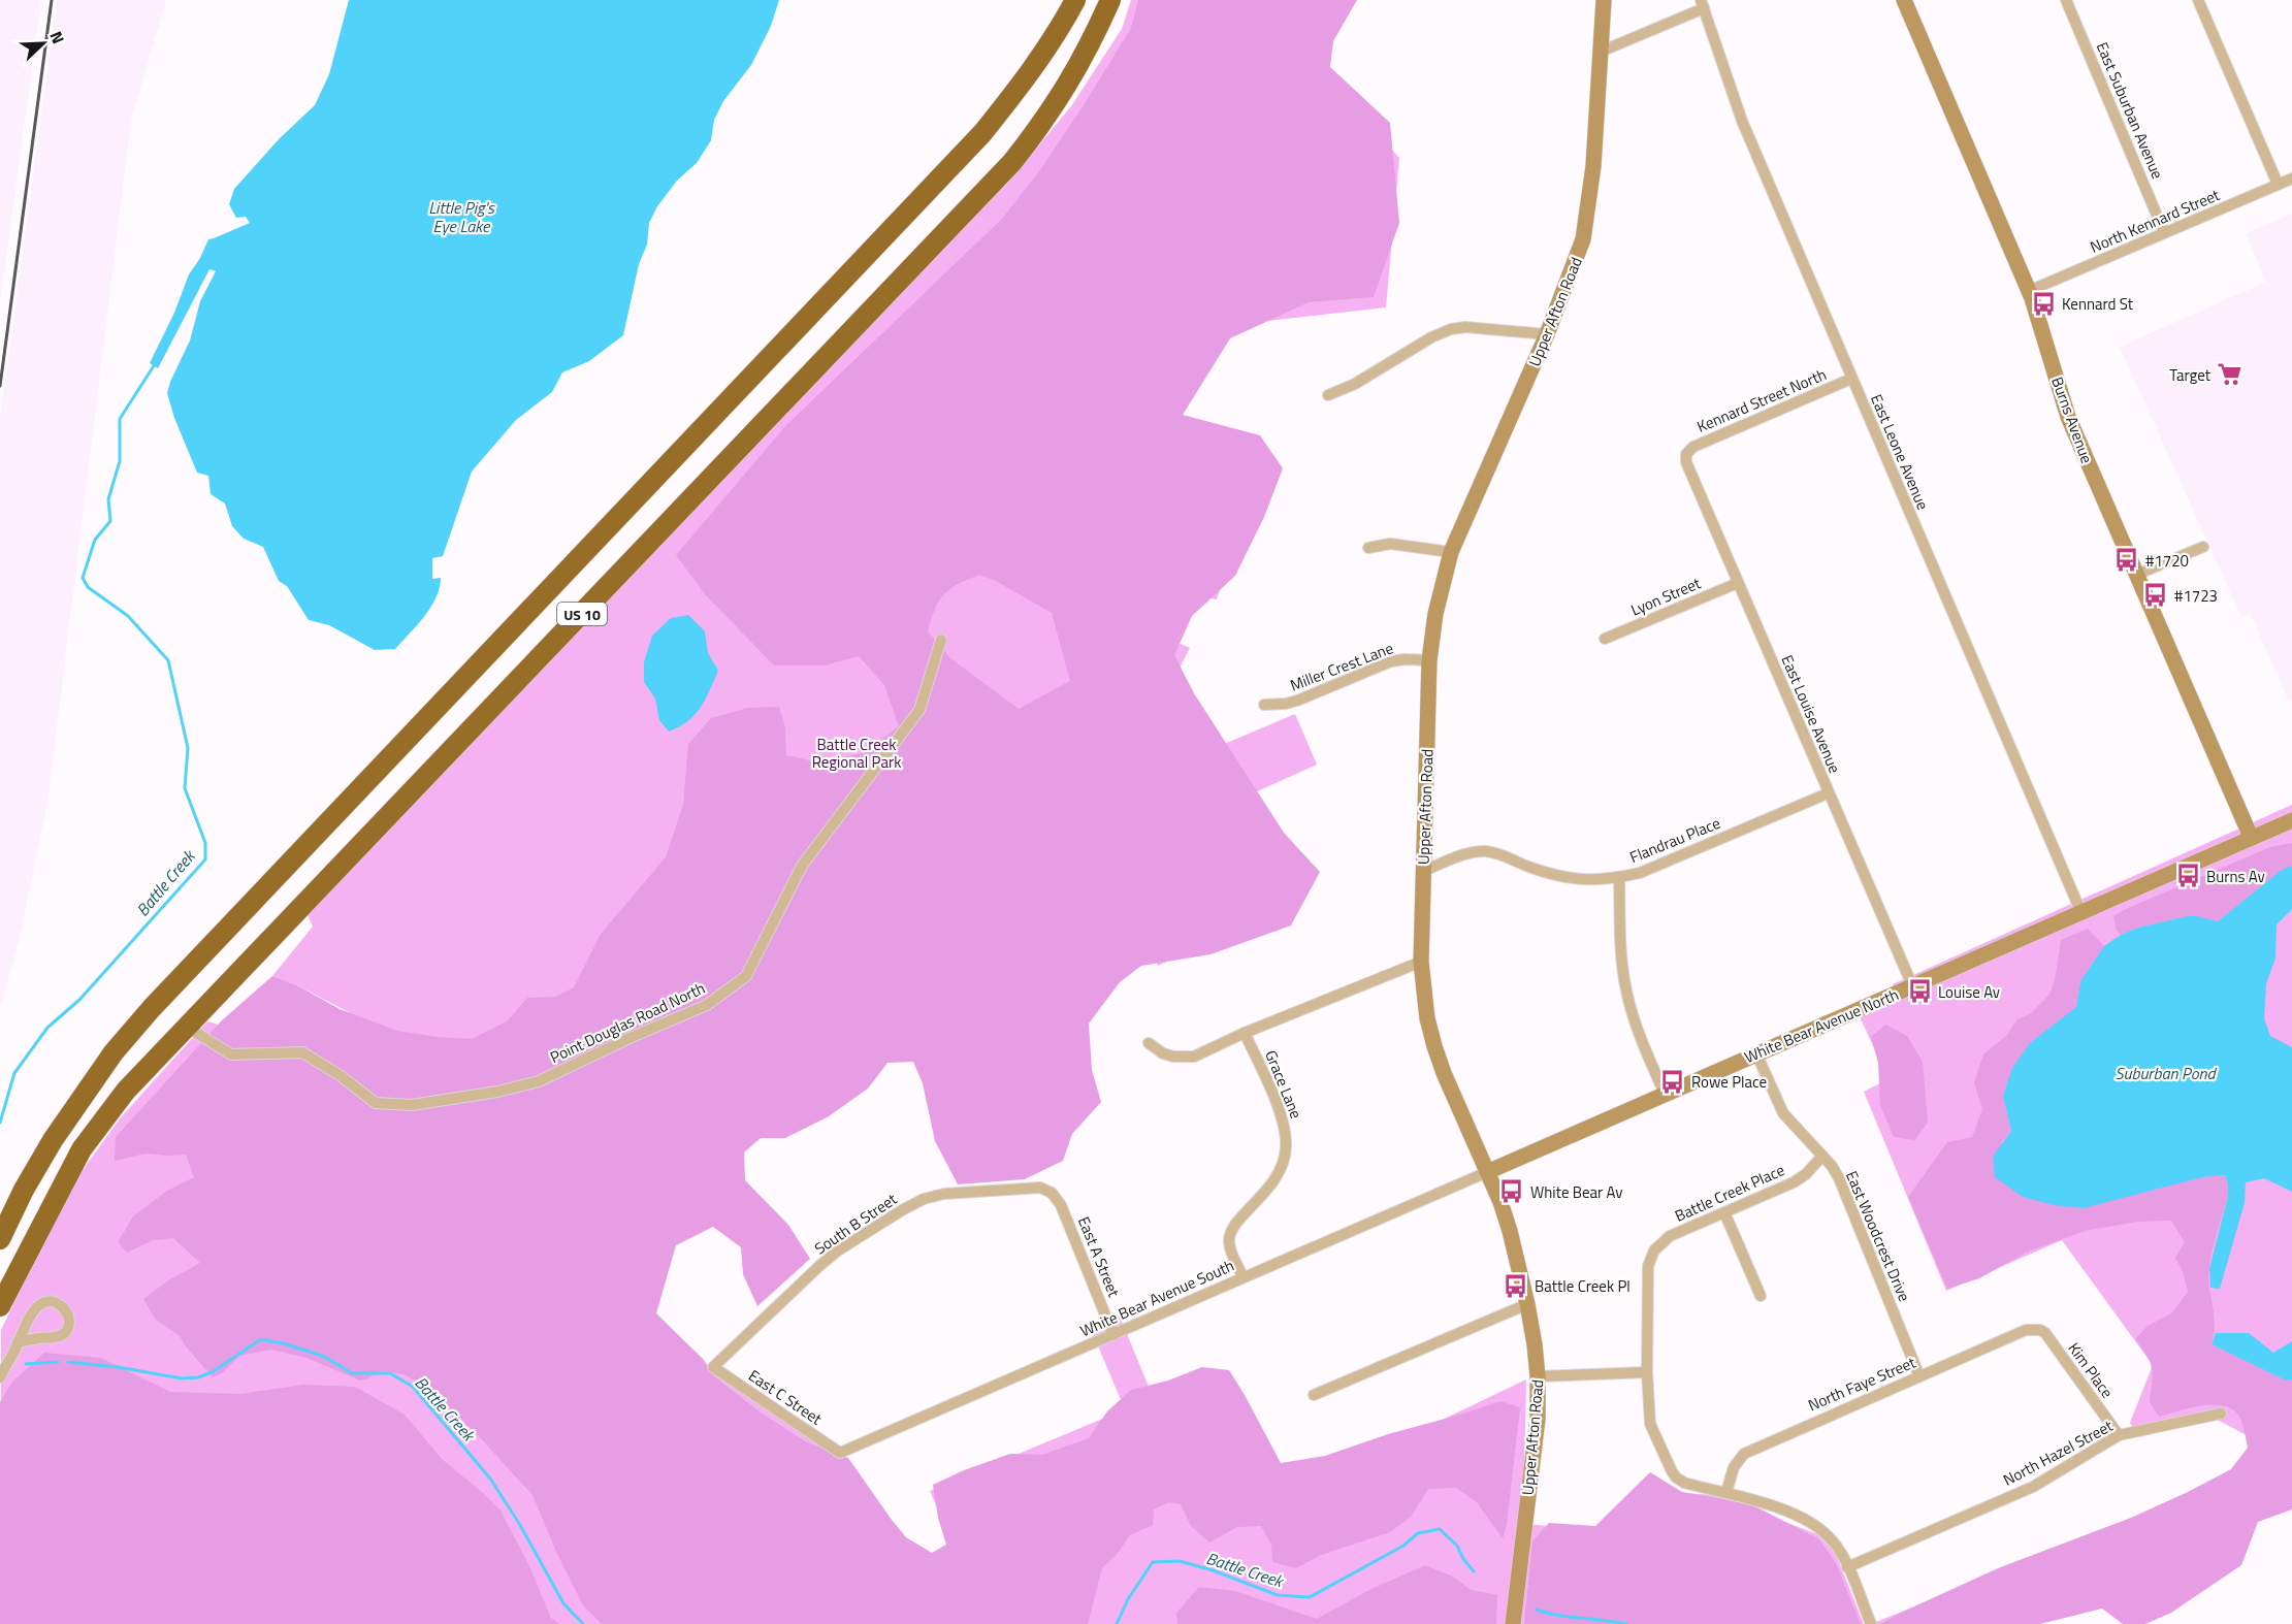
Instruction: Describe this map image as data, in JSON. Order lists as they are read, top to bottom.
{
  "streets": {
    "highway": ["US 10"],
    "street": [
      "East Suburban Avenue",
      "North Kennard Street",
      "Upper Afton Road",
      "Kennard Street North",
      "Burns Avenue",
      "East Leone Avenue",
      "Lyon Street",
      "Miller Crest Lane",
      "East Louise Avenue",
      "Flandrau Place",
      "Point Douglas Road North",
      "White Bear Avenue North",
      "Grace Lane",
      "Battle Creek Place",
      "South B Street",
      "East Woodcrest Drive",
      "East A Street",
      "White Bear Avenue South",
      "Kim Place",
      "North Faye Street",
      "East C Street",
      "North Hazel Street"
    ]
  },
  "crossings": [
    ["East Suburban Avenue", "North Kennard Street"],
    ["North Kennard Street", "Burns Avenue"],
    ["Upper Afton Road", "Miller Crest Lane"],
    ["Upper Afton Road", "Flandrau Place"],
    ["Upper Afton Road", "White Bear Avenue North"],
    ["Upper Afton Road", "White Bear Avenue South"],
    ["Kennard Street North", "East Leone Avenue"],
    ["Kennard Street North", "East Louise Avenue"],
    ["Burns Avenue", "White Bear Avenue North"],
    ["East Leone Avenue", "White Bear Avenue North"],
    ["Lyon Street", "East Louise Avenue"],
    ["US 10", "Point Douglas Road North"],
    ["East Louise Avenue", "Flandrau Place"],
    ["East Louise Avenue", "White Bear Avenue North"],
    ["White Bear Avenue North", "East Woodcrest Drive"],
    ["White Bear Avenue North", "White Bear Avenue South"],
    ["Grace Lane", "White Bear Avenue South"],
    ["Battle Creek Place", "East Woodcrest Drive"],
    ["Battle Creek Place", "North Faye Street"],
    ["Battle Creek Place", "North Hazel Street"],
    ["South B Street", "East A Street"],
    ["South B Street", "East C Street"],
    ["East Woodcrest Drive", "North Faye Street"],
    ["East A Street", "White Bear Avenue South"],
    ["White Bear Avenue South", "East C Street"],
    ["Kim Place", "North Faye Street"],
    ["Kim Place", "North Hazel Street"]
  ],
  "water": ["Little Pig's Eye Lake", "Battle Creek", "Suburban Pond"],
  "parks": ["Battle Creek Regional Park"],
  "places": {
    "bus stop": [
      "Kennard St",
      "#1720",
      "#1723",
      "Burns Av",
      "Louise Av",
      "Rowe Place",
      "White Bear Av",
      "Battle Creek Pl"
    ],
    "supermarket": ["Target"]
  },
  "north": "top right"
}
